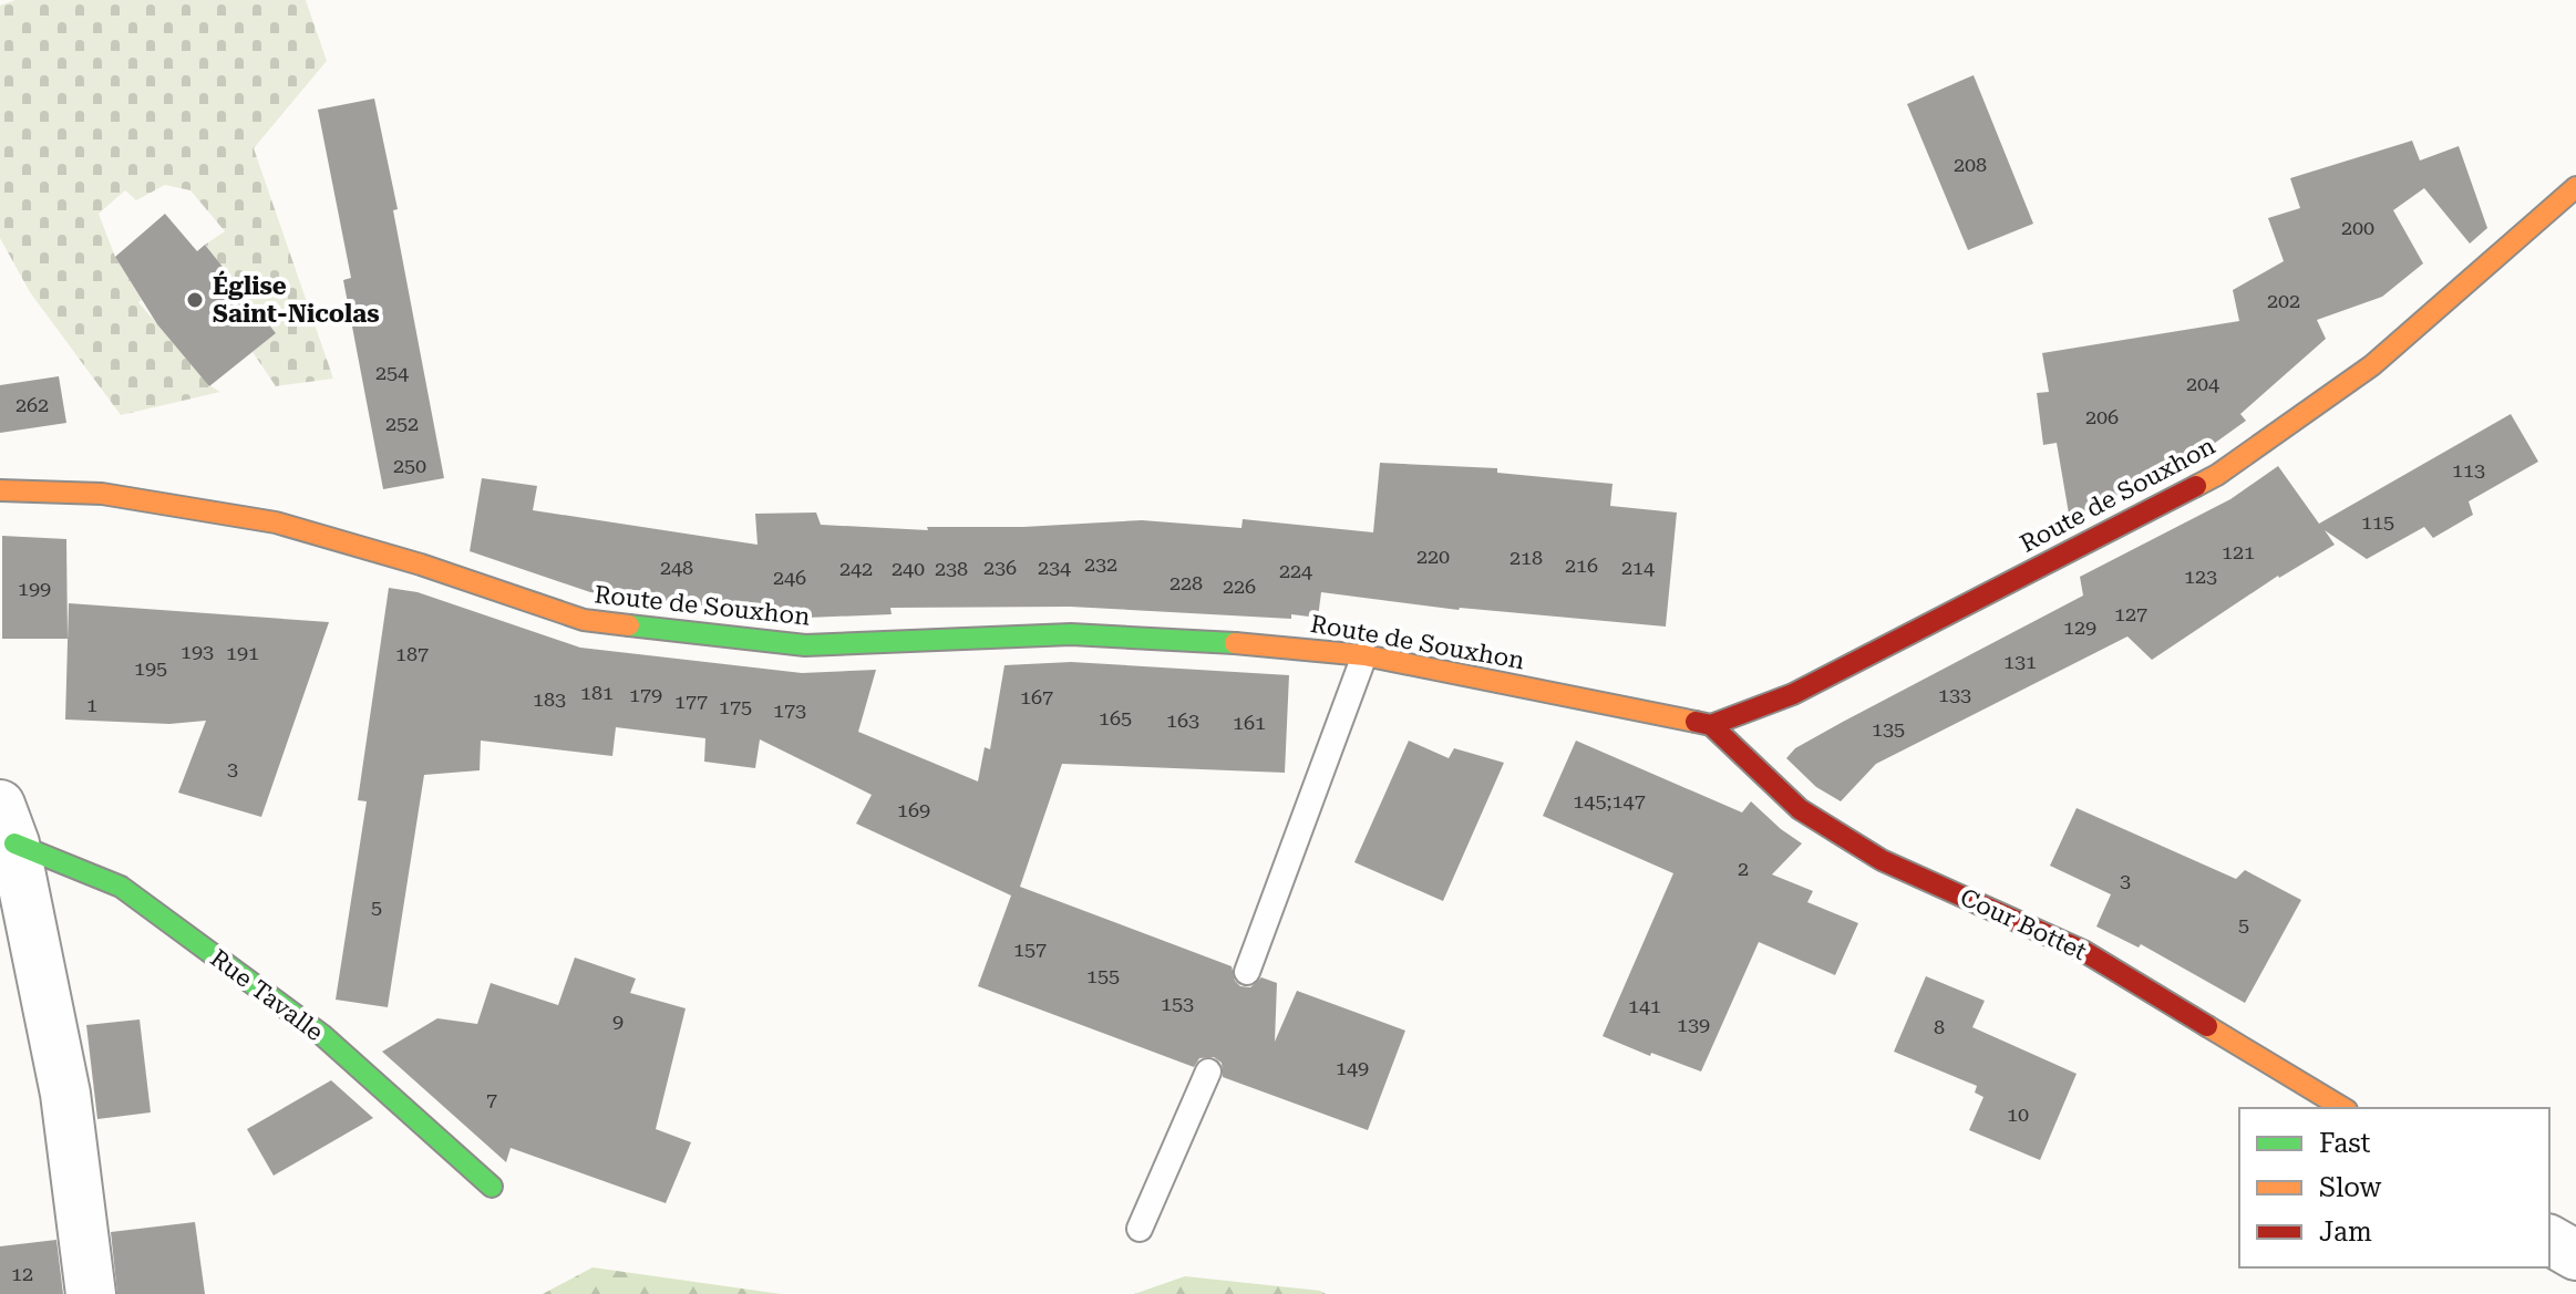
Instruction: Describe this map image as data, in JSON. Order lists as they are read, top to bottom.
{
  "streets": {
    "street": ["Route de Souxhon", "Cour Bottet", "Rue Tavalle"]
  },
  "crossings": [
    ["Route de Souxhon", "Cour Bottet"]
  ],
  "places": ["Église Saint-Nicolas"],
  "house_numbers": [
    "208",
    "200",
    "202",
    "254",
    "204",
    "262",
    "206",
    "252",
    "250",
    "113",
    "115",
    "121",
    "220",
    "218",
    "232",
    "216",
    "248",
    "236",
    "234",
    "214",
    "242",
    "240",
    "238",
    "224",
    "123",
    "246",
    "228",
    "226",
    "199",
    "127",
    "129",
    "193",
    "191",
    "187",
    "131",
    "195",
    "181",
    "179",
    "133",
    "167",
    "183",
    "177",
    "1",
    "175",
    "173",
    "165",
    "163",
    "161",
    "135",
    "3",
    "145;147",
    "169",
    "2",
    "3",
    "5",
    "5",
    "157",
    "155",
    "153",
    "141",
    "9",
    "139",
    "8",
    "149",
    "7",
    "10",
    "12"
  ],
  "legend": ["Fast", "Slow", "Jam"]
}
